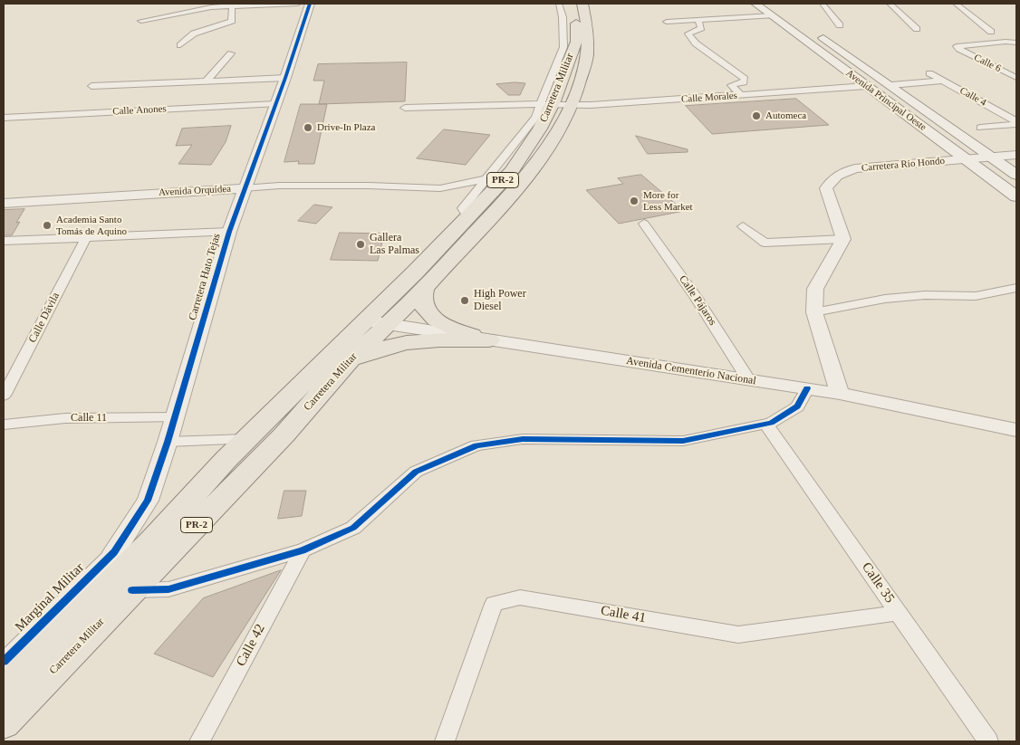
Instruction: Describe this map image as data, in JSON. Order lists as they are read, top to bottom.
{
  "streets": {
    "main road": ["Carretera Militar", "Avenida Principal Oeste", "PR-2"],
    "street": [
      "Calle 6",
      "Calle 4",
      "Calle Morales",
      "Calle Anones",
      "Carretera Río Hondo",
      "Avenida Orquídea",
      "Carretera Hato Tejas",
      "Calle Pájaros",
      "Calle Dávila",
      "Avenida Cementerio Nacional",
      "Calle 11",
      "Calle 35",
      "Marginal Militar",
      "Calle 41",
      "Calle 42"
    ]
  },
  "crossings": [
    ["Carretera Militar", "Calle Morales"],
    ["Carretera Militar", "Avenida Cementerio Nacional"],
    ["Calle Morales", "Avenida Principal Oeste"],
    ["Avenida Principal Oeste", "Carretera Río Hondo"],
    ["Calle Anones", "Carretera Hato Tejas"],
    ["Avenida Orquídea", "Carretera Hato Tejas"],
    ["Carretera Hato Tejas", "Calle 11"],
    ["Carretera Hato Tejas", "Marginal Militar"],
    ["Calle Pájaros", "Avenida Cementerio Nacional"],
    ["Calle 35", "Calle 41"]
  ],
  "places": [
    "Automeca",
    "Drive-In Plaza",
    "More for Less Market",
    "Academia Santo Tomás de Aquino",
    "Gallera Las Palmas",
    "High Power Diesel"
  ]
}
